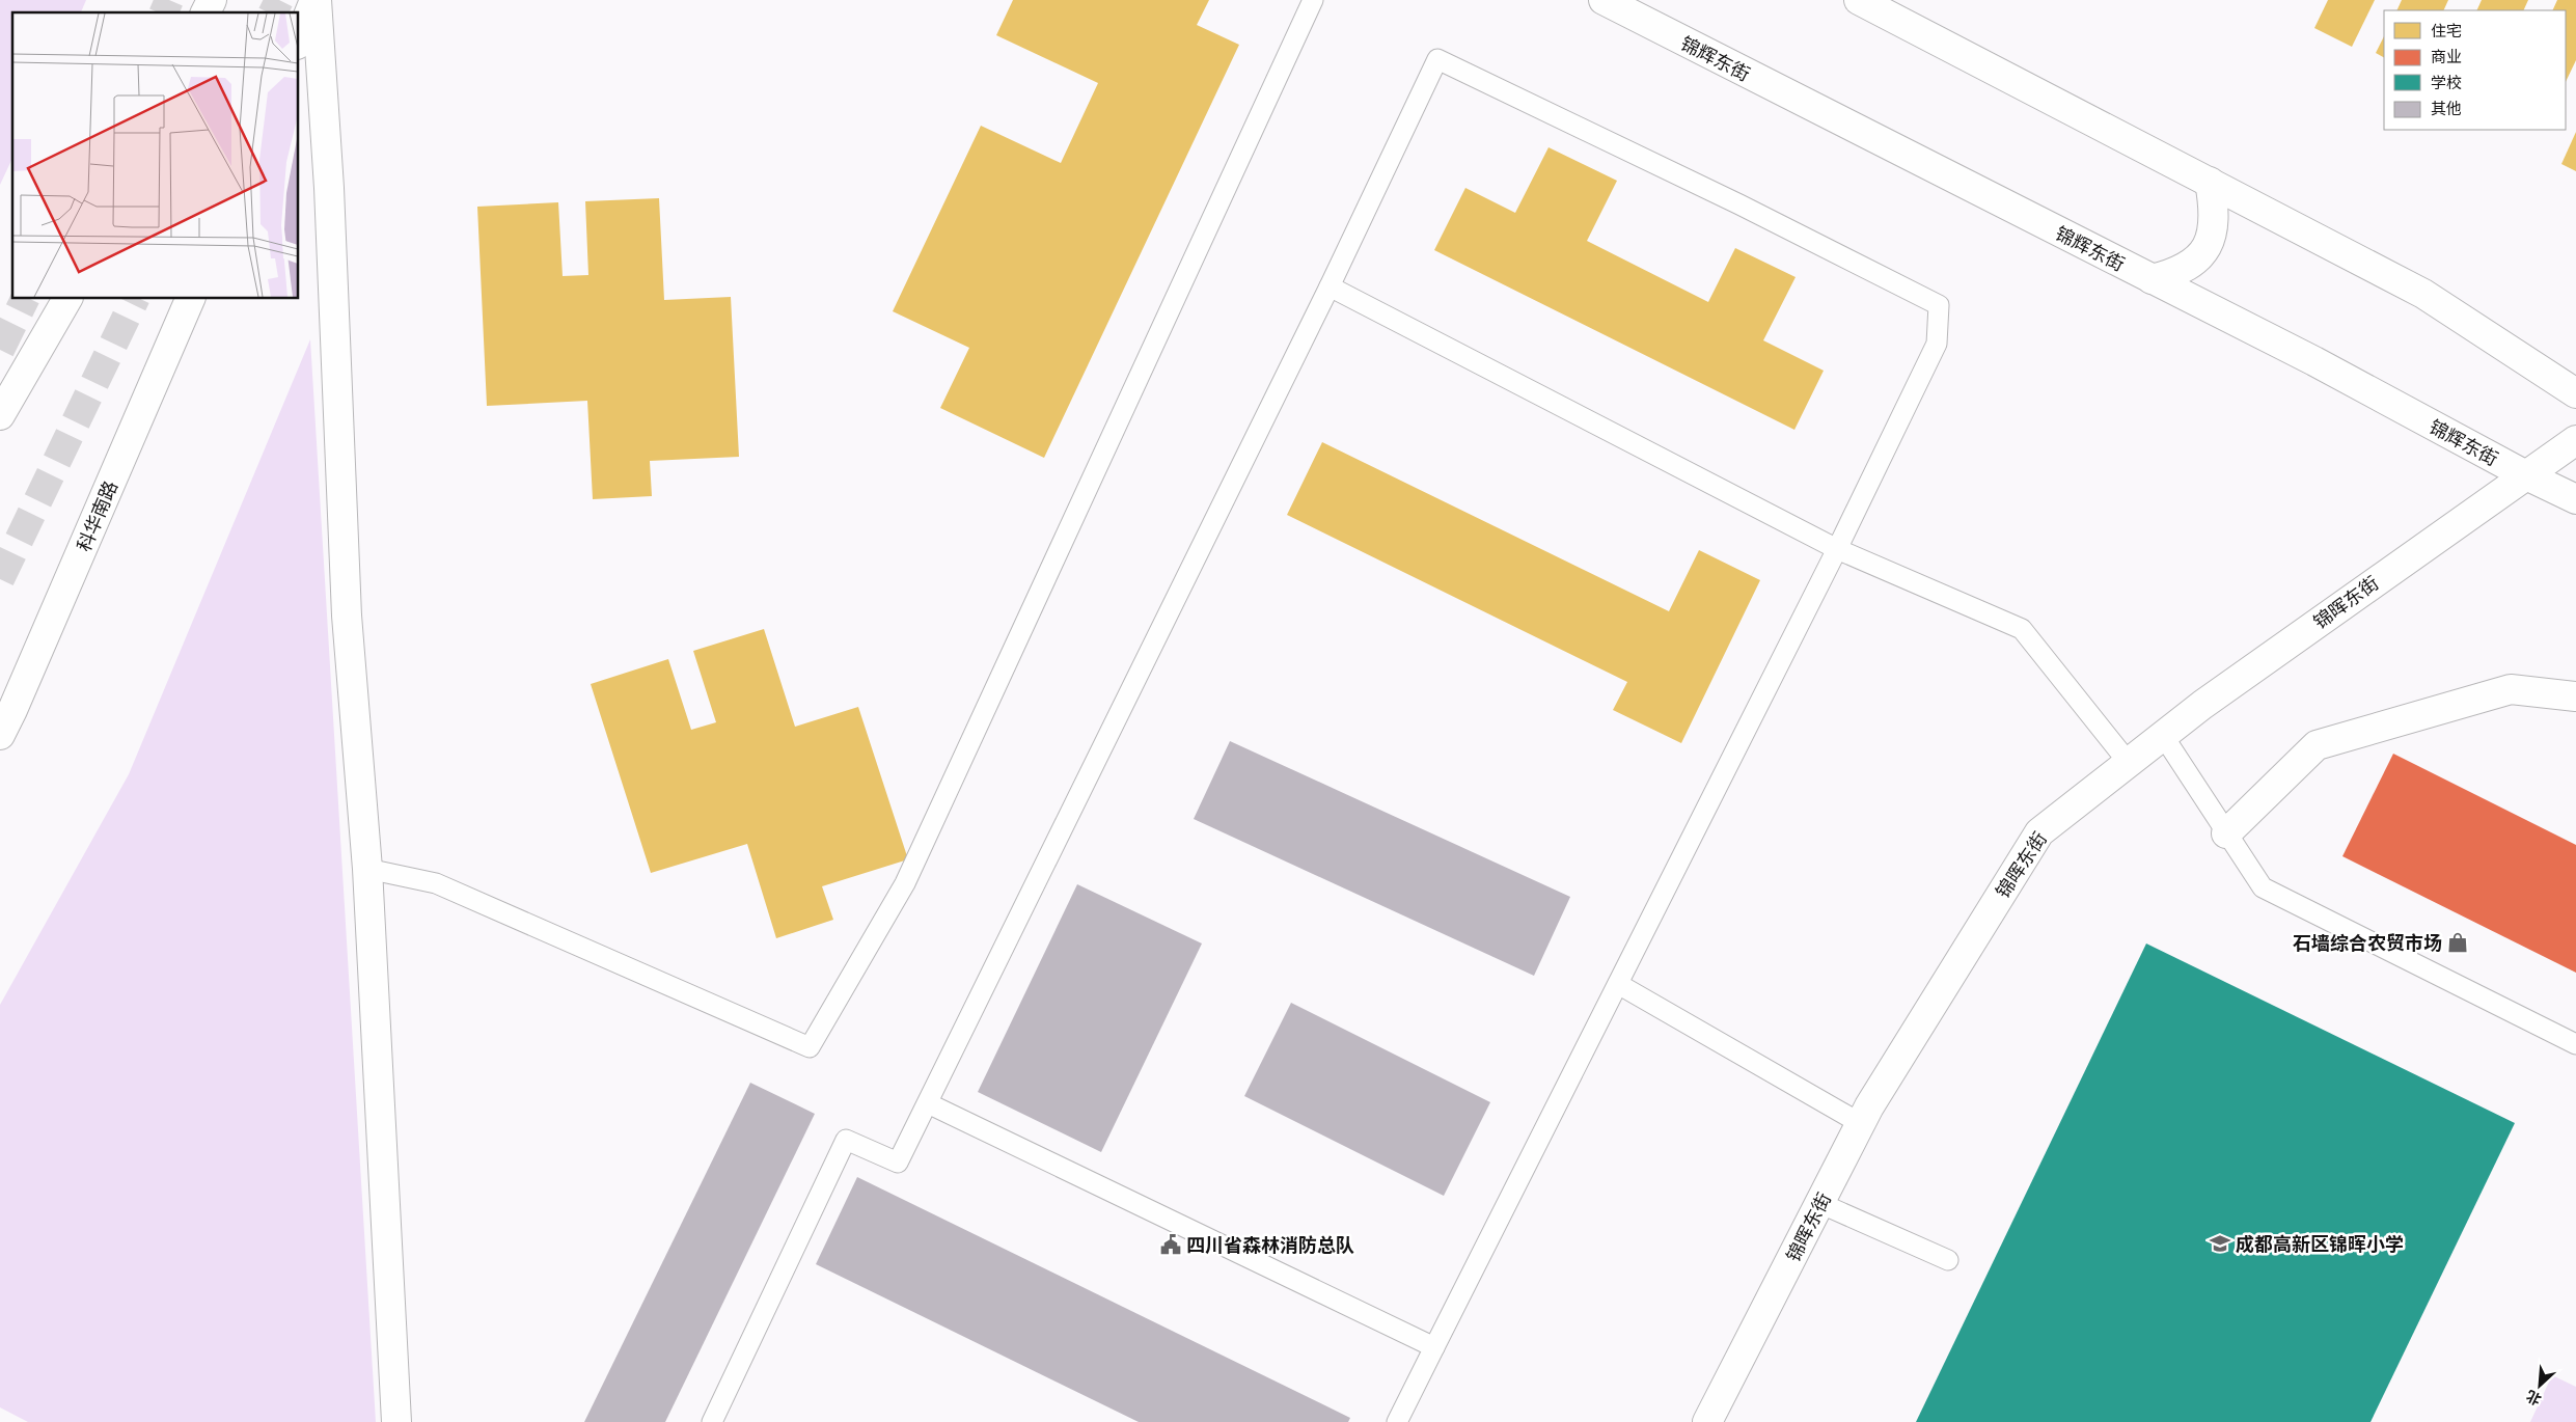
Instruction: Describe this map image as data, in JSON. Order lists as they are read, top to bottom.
{
  "streets": {
    "street": ["锦辉东街", "科华南路", "锦晖东街"]
  },
  "crossings": [
    ["锦辉东街", "锦晖东街"]
  ],
  "places": {
    "shop": ["石墙综合农贸市场"],
    "school or university": ["成都高新区锦晖小学"],
    "public building": ["四川省森林消防总队"]
  },
  "legend": [
    "住宅",
    "商业",
    "学校",
    "其他"
  ],
  "north": "bottom left"
}
